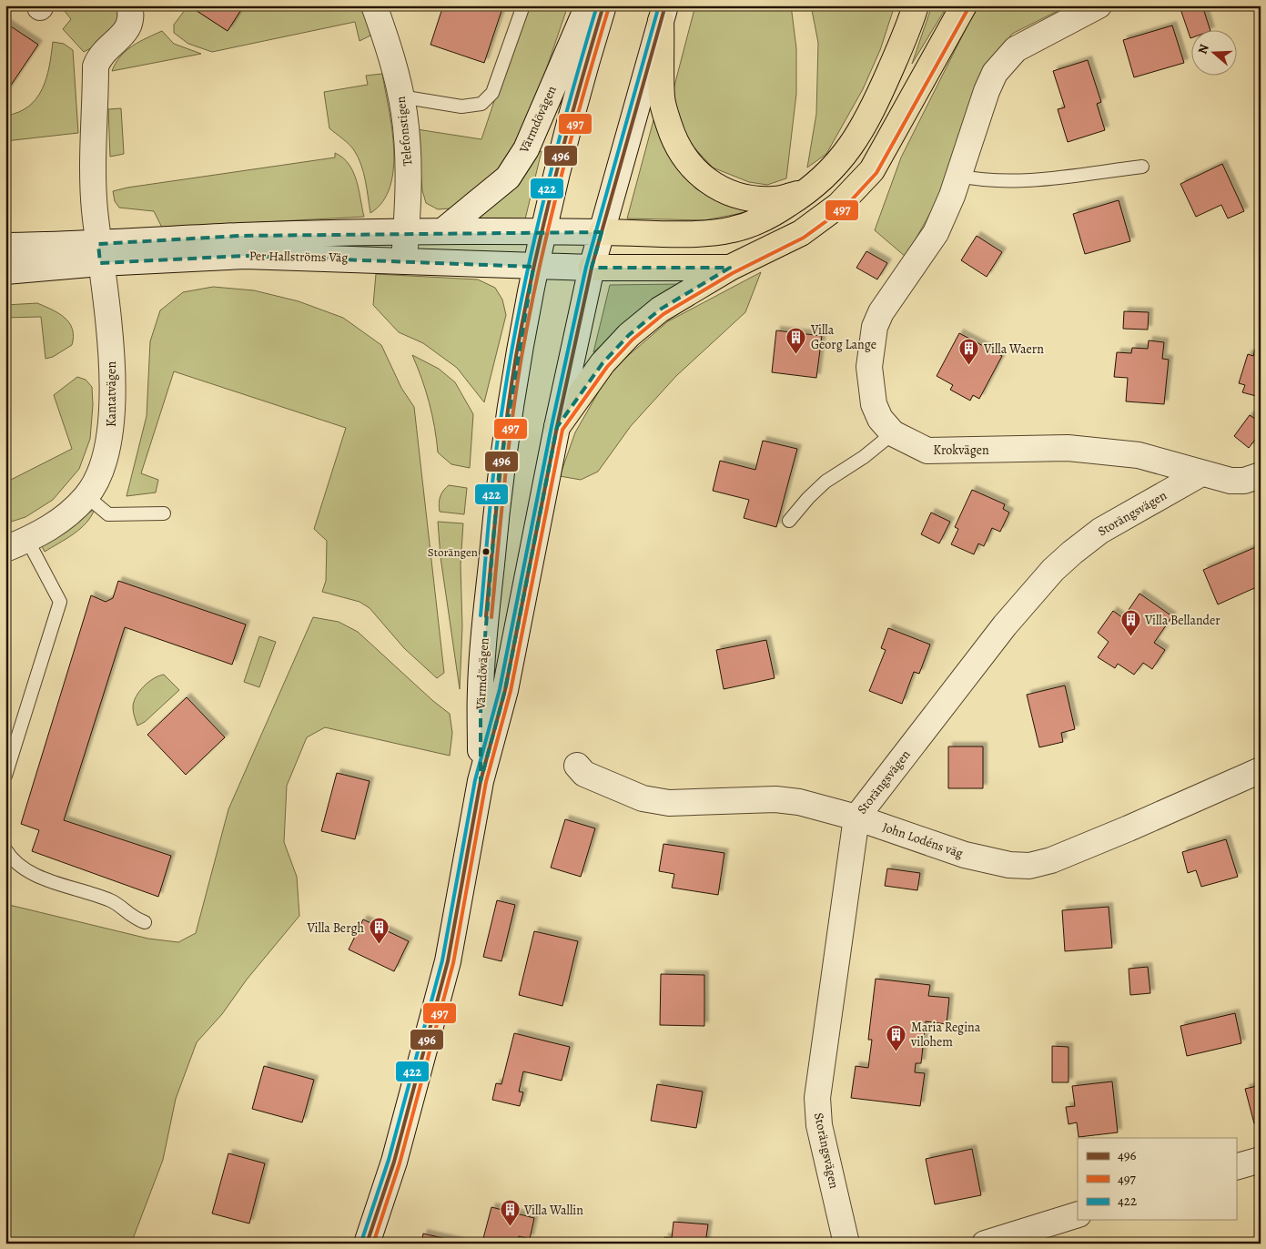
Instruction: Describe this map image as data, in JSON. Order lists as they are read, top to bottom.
{
  "streets": {
    "main road": [
      "Värmdövägen",
      "Telefonstigen",
      "Per Hallströms Väg",
      "Kantatvägen",
      "Krokvägen",
      "Storängsvägen",
      "John Lodéns väg"
    ]
  },
  "crossings": [
    ["Värmdövägen", "Per Hallströms Väg"],
    ["Telefonstigen", "Per Hallströms Väg"],
    ["Per Hallströms Väg", "Kantatvägen"],
    ["Krokvägen", "Storängsvägen"],
    ["Storängsvägen", "John Lodéns väg"]
  ],
  "places": {
    "building": [
      "Villa Georg Lange",
      "Villa Waern",
      "Villa Bellander",
      "Villa Bergh",
      "Maria Regina vilohem",
      "Villa Wallin"
    ],
    "other": ["Storängen"]
  },
  "lines": ["transit line 496", "transit line 422", "transit line 497"],
  "legend": ["496", "497", "422"],
  "north": "left"
}
